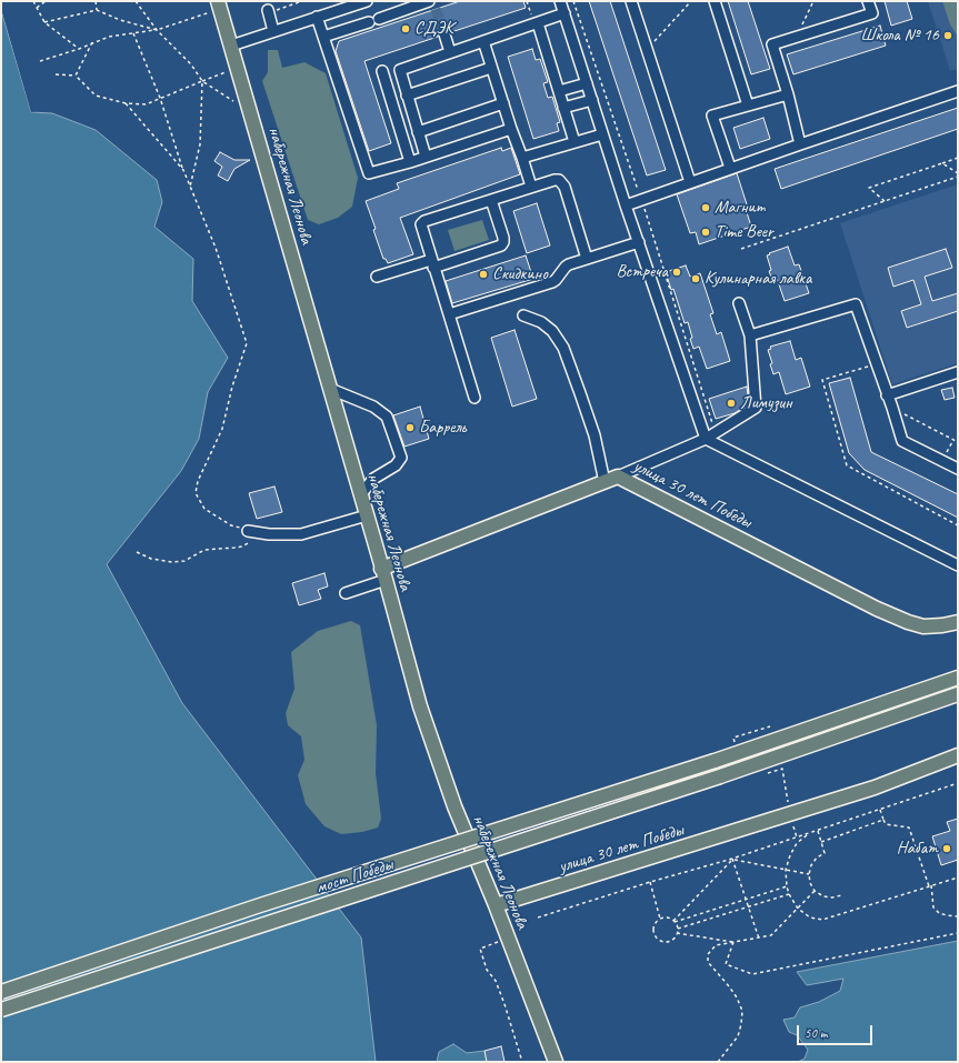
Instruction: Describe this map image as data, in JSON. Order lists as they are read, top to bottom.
{
  "streets": {
    "main road": ["набережная Леонова", "улица 30 лет Победы", "мост Победы"]
  },
  "crossings": [
    ["набережная Леонова", "улица 30 лет Победы"]
  ],
  "places": [
    "СДЭК",
    "Школа № 16",
    "Магнит",
    "Time Beer",
    "Встреча",
    "Скидкино",
    "Кулинарная лавка",
    "Лимузин",
    "Баррель",
    "Набат"
  ],
  "scale_bar": "50 m"
}
